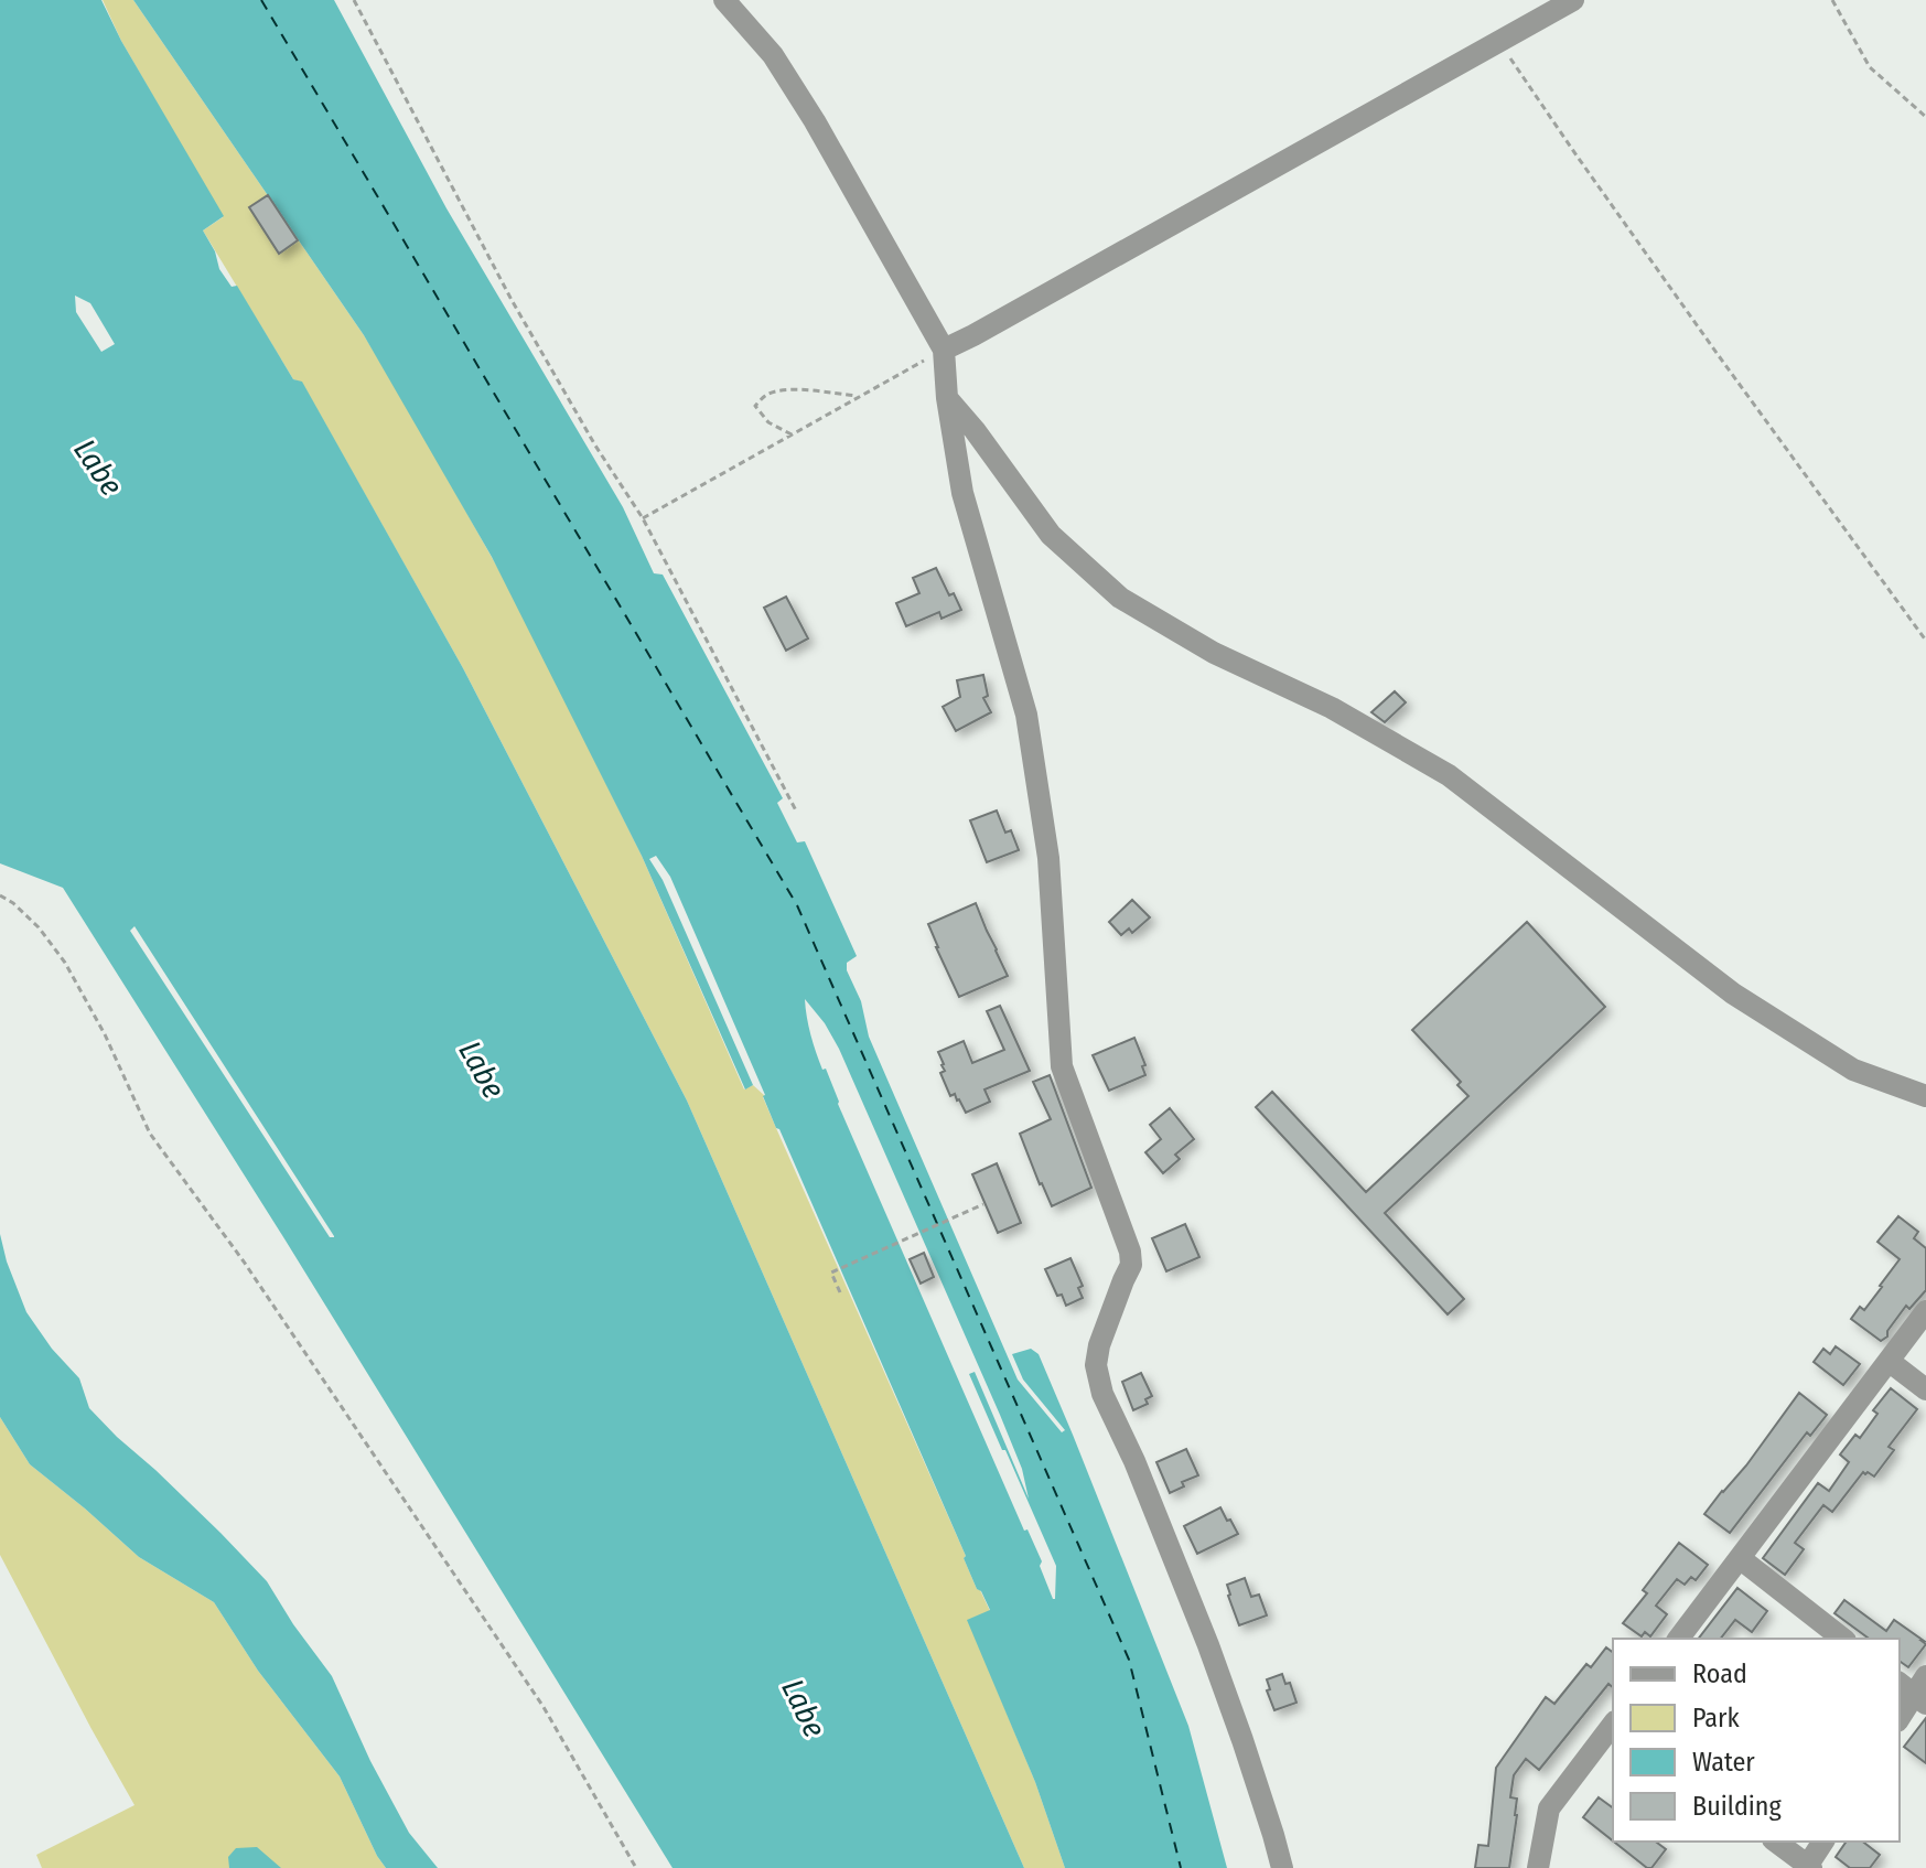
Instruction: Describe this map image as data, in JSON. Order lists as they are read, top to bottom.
{
  "water": ["Labe"],
  "legend": [
    "Road",
    "Park",
    "Water",
    "Building"
  ]
}
